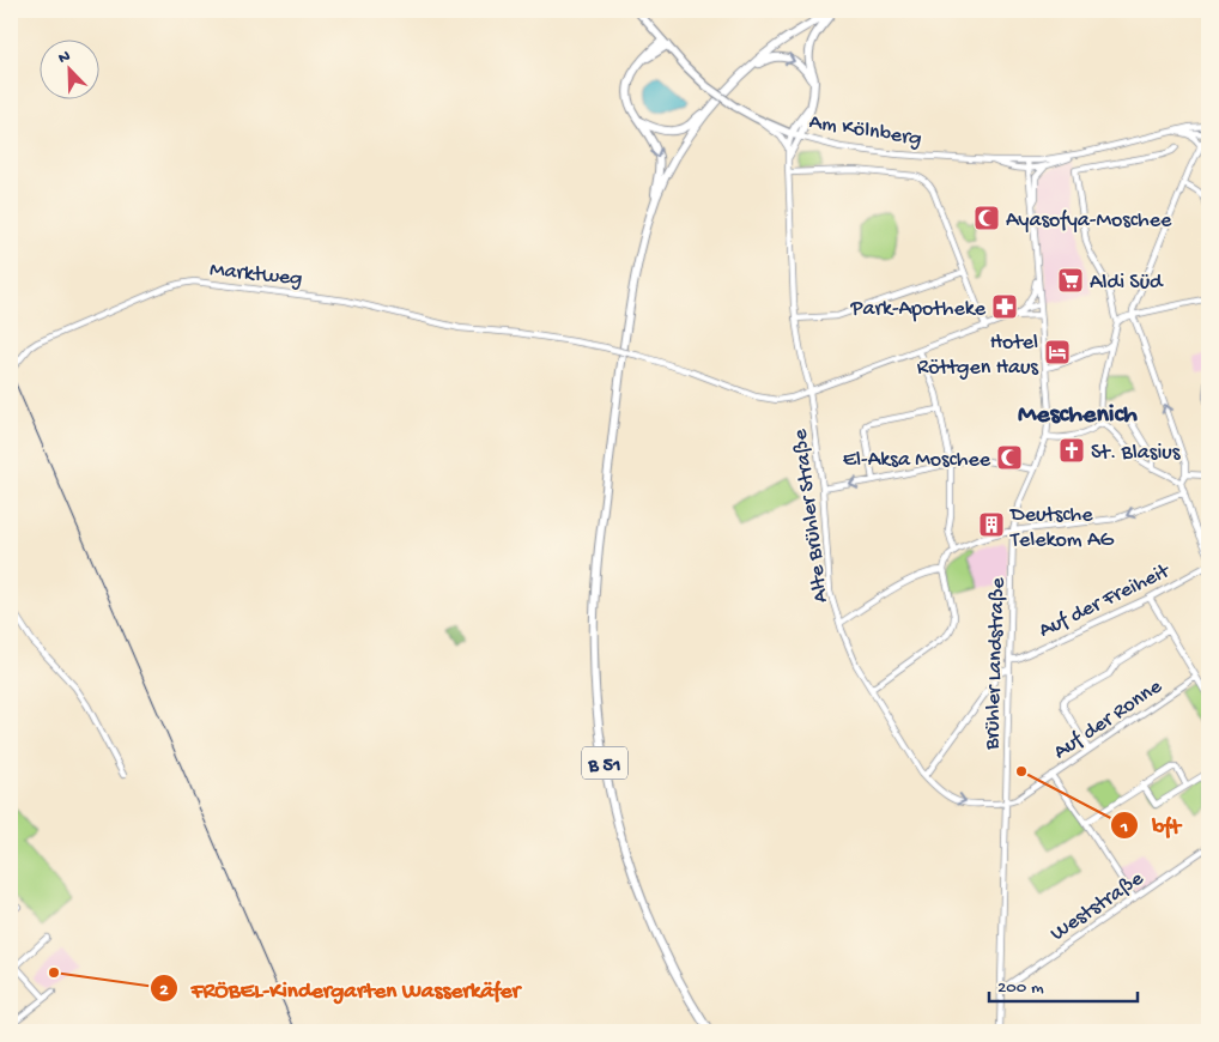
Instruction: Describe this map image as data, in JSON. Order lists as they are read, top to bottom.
{
  "streets": {
    "highway": ["B 51"],
    "main road": ["Am Kölnberg"],
    "street": [
      "Marktweg",
      "Alte Brühler Straße",
      "Auf der Freiheit",
      "Brühler Landstraße",
      "Auf der Ronne",
      "Weststraße"
    ]
  },
  "crossings": [
    ["Am Kölnberg", "Alte Brühler Straße"],
    ["Am Kölnberg", "Brühler Landstraße"],
    ["Marktweg", "Alte Brühler Straße"],
    ["Alte Brühler Straße", "Brühler Landstraße"],
    ["Alte Brühler Straße", "Auf der Ronne"],
    ["Auf der Freiheit", "Brühler Landstraße"],
    ["Brühler Landstraße", "Auf der Ronne"],
    ["Brühler Landstraße", "Weststraße"]
  ],
  "districts": ["Meschenich"],
  "places": {
    "mosque": ["Ayasofya-Moschee", "El-Aksa Moschee"],
    "supermarket": ["Aldi Süd"],
    "pharmacy": ["Park-Apotheke"],
    "hotel": ["Hotel Röttgen Haus"],
    "church": ["St. Blasius"],
    "building": ["Deutsche Telekom AG"],
    "other": ["bft", "FRÖBEL-Kindergarten Wasserkäfer"]
  },
  "scale_bar": "200 m",
  "north": "top left"
}
